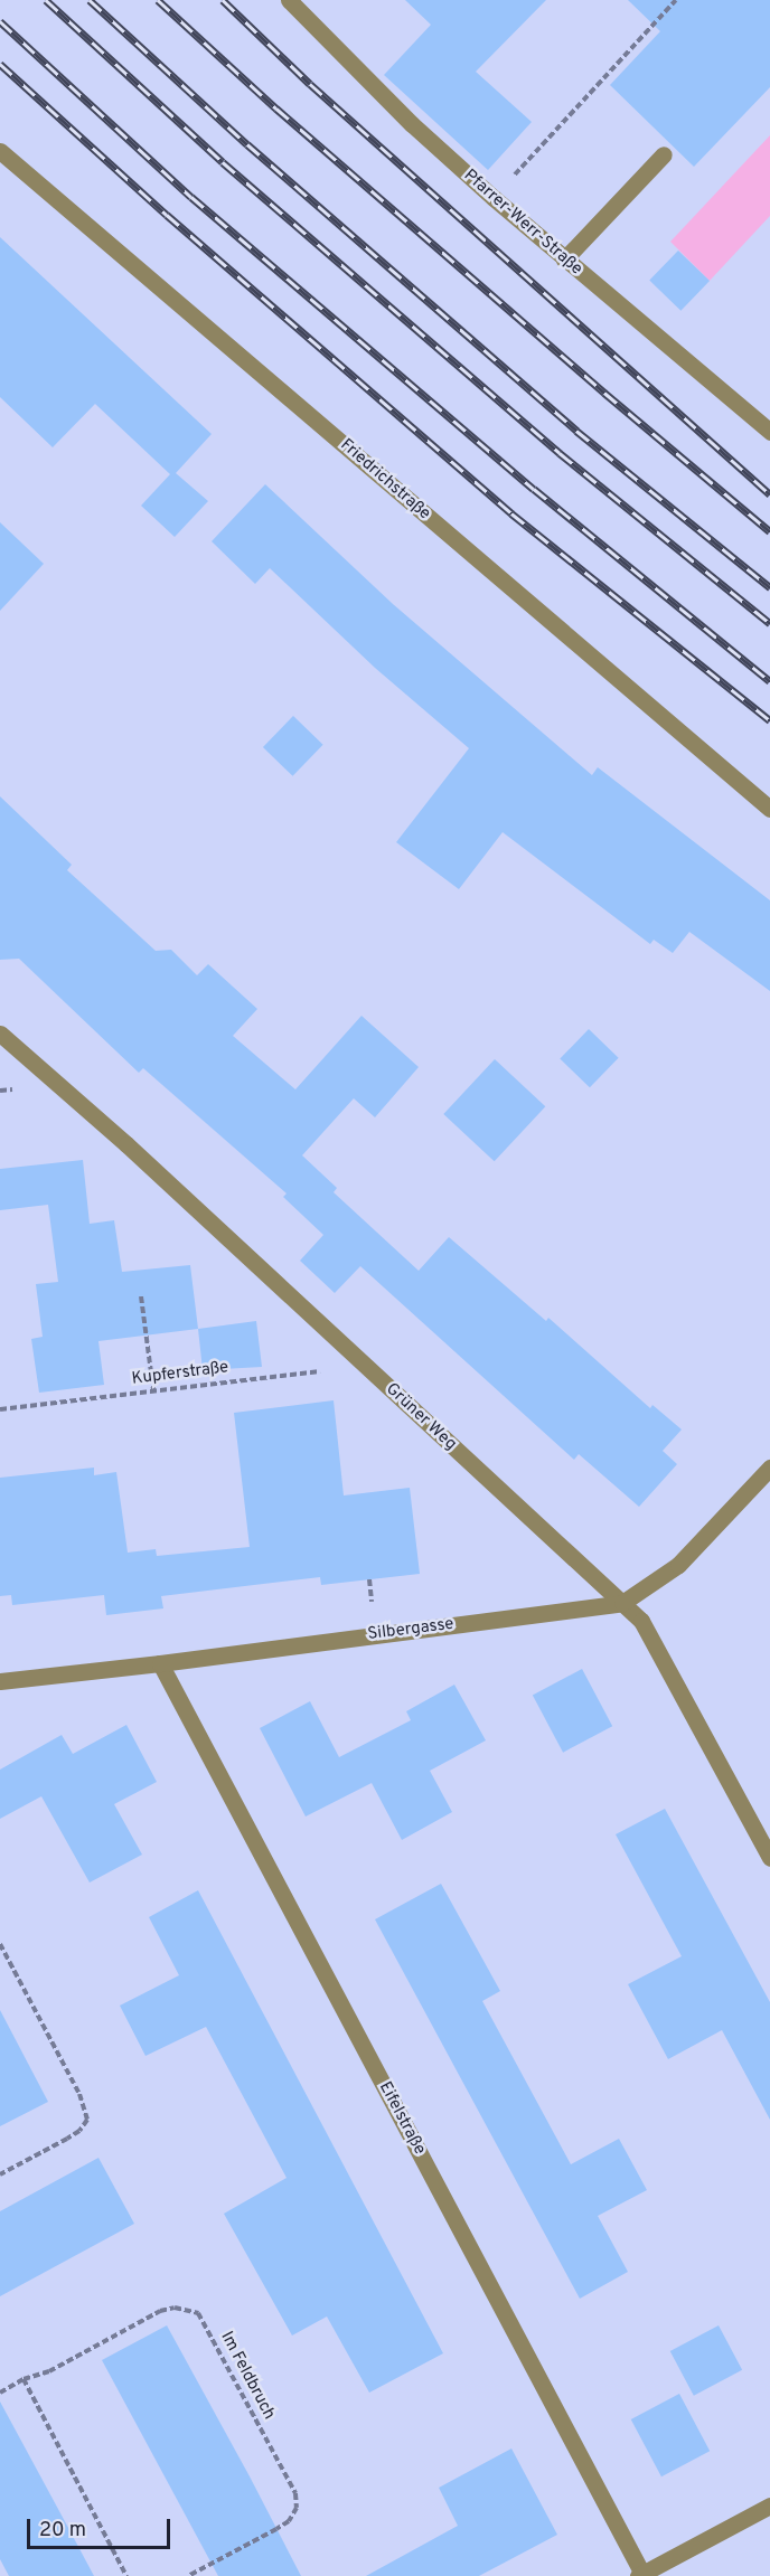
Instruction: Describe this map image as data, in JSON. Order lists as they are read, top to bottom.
{
  "streets": {
    "street": [
      "Pfarrer-Werr-Straße",
      "Friedrichstraße",
      "Grüner Weg",
      "Silbergasse",
      "Eifelstraße"
    ],
    "path": ["Kupferstraße", "Im Feldbruch"]
  },
  "crossings": [
    ["Kupferstraße", "Grüner Weg"],
    ["Grüner Weg", "Silbergasse"],
    ["Silbergasse", "Eifelstraße"]
  ],
  "scale_bar": "20 m"
}
